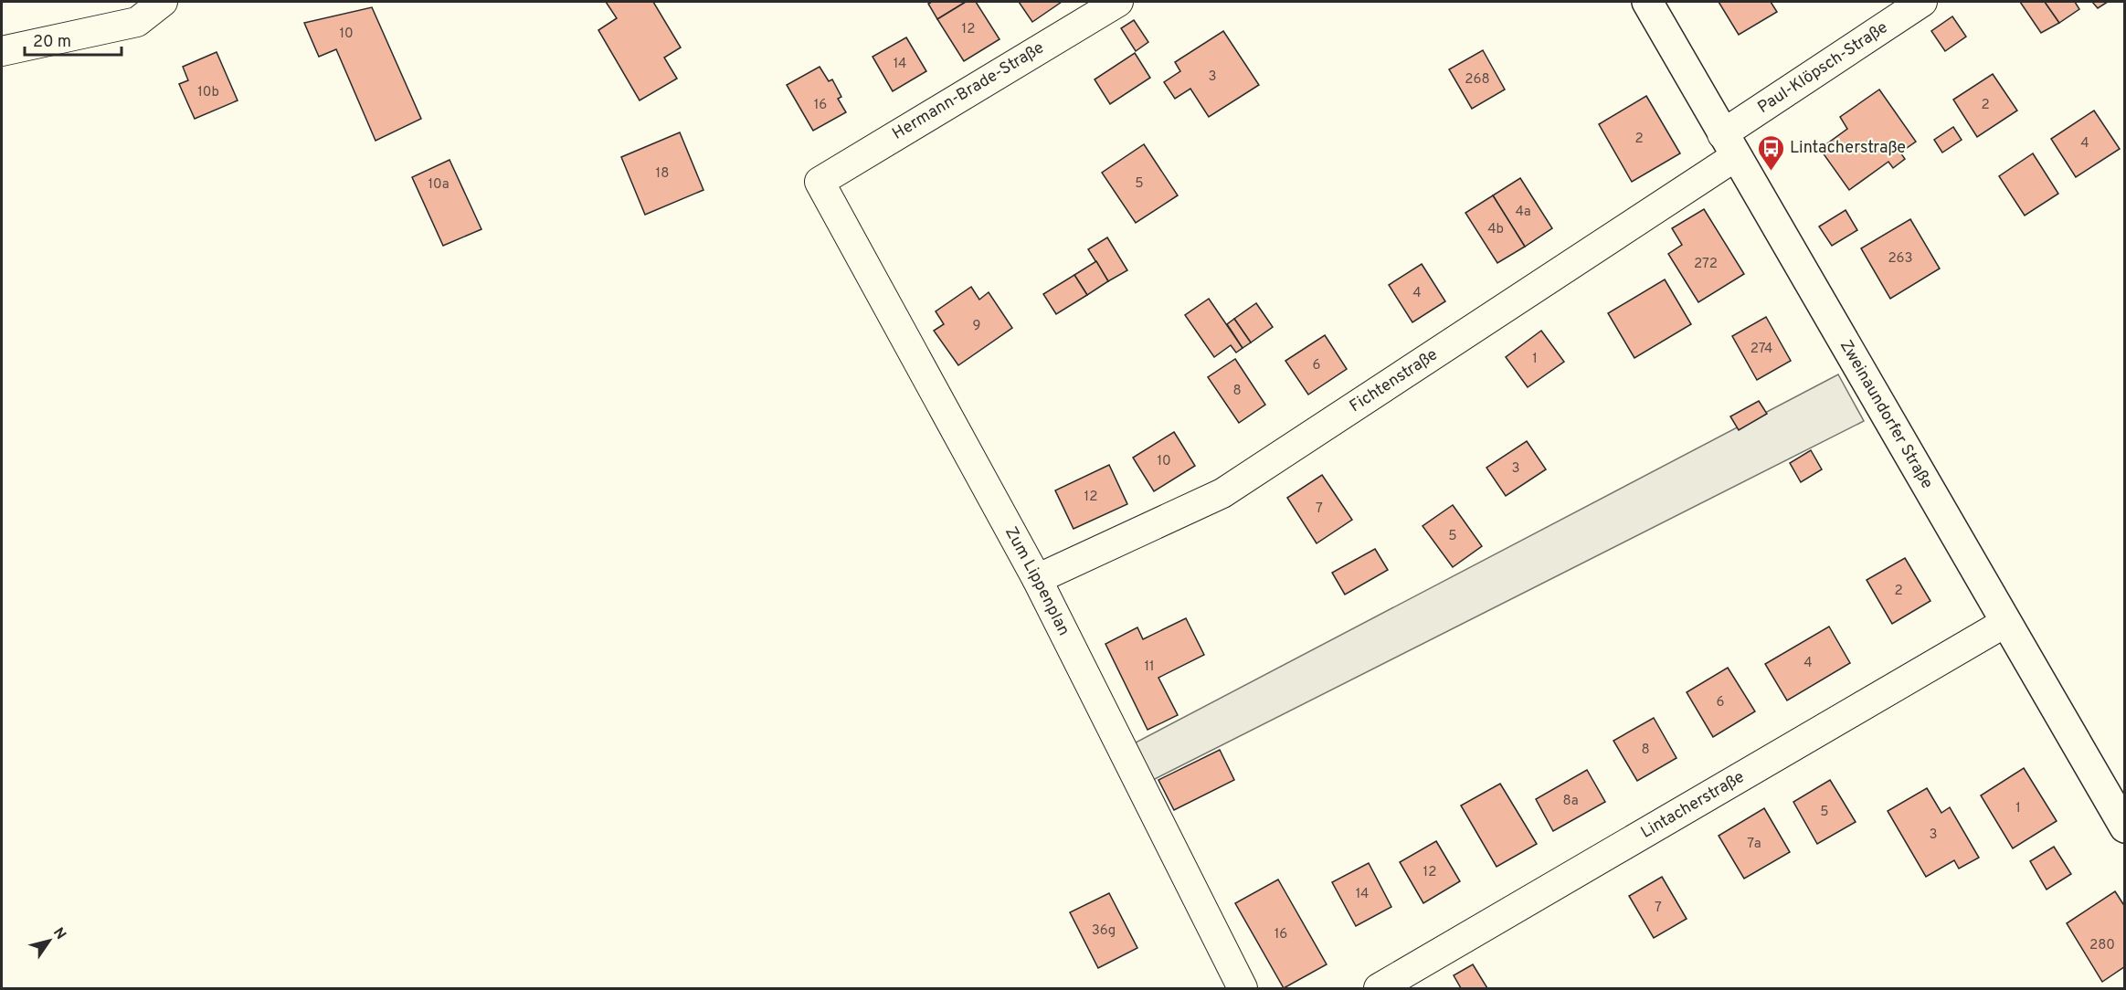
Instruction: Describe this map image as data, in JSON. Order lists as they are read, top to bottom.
{
  "streets": {
    "street": [
      "Paul-Klöpsch-Straße",
      "Hermann-Brade-Straße",
      "Fichtenstraße",
      "Zweinaundorfer Straße",
      "Zum Lippenplan",
      "Lintacherstraße"
    ]
  },
  "crossings": [
    ["Paul-Klöpsch-Straße", "Fichtenstraße"],
    ["Paul-Klöpsch-Straße", "Zweinaundorfer Straße"],
    ["Hermann-Brade-Straße", "Zum Lippenplan"],
    ["Fichtenstraße", "Zweinaundorfer Straße"],
    ["Fichtenstraße", "Zum Lippenplan"],
    ["Zweinaundorfer Straße", "Lintacherstraße"]
  ],
  "places": {
    "bus stop": ["Lintacherstraße"]
  },
  "house_numbers": [
    "12",
    "10",
    "14",
    "3",
    "268",
    "10b",
    "16",
    "2",
    "2",
    "4",
    "18",
    "5",
    "10a",
    "4a",
    "4b",
    "263",
    "272",
    "4",
    "9",
    "274",
    "1",
    "6",
    "8",
    "10",
    "3",
    "12",
    "7",
    "5",
    "2",
    "4",
    "11",
    "6",
    "8",
    "8a",
    "1",
    "5",
    "3",
    "7a",
    "12",
    "14",
    "7",
    "36g",
    "16",
    "280"
  ],
  "scale_bar": "20 m",
  "north": "top right"
}
